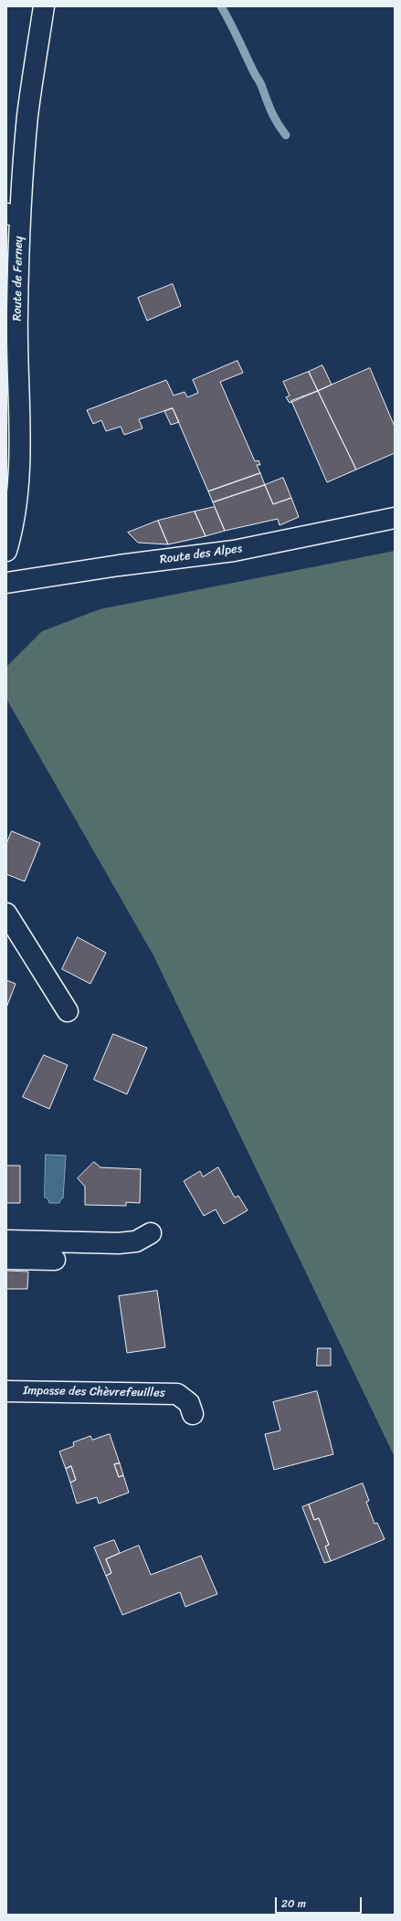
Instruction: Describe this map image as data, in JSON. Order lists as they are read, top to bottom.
{
  "streets": {
    "street": ["Route de Ferney", "Route des Alpes", "Impasse des Chèvrefeuilles"]
  },
  "scale_bar": "20 m"
}
